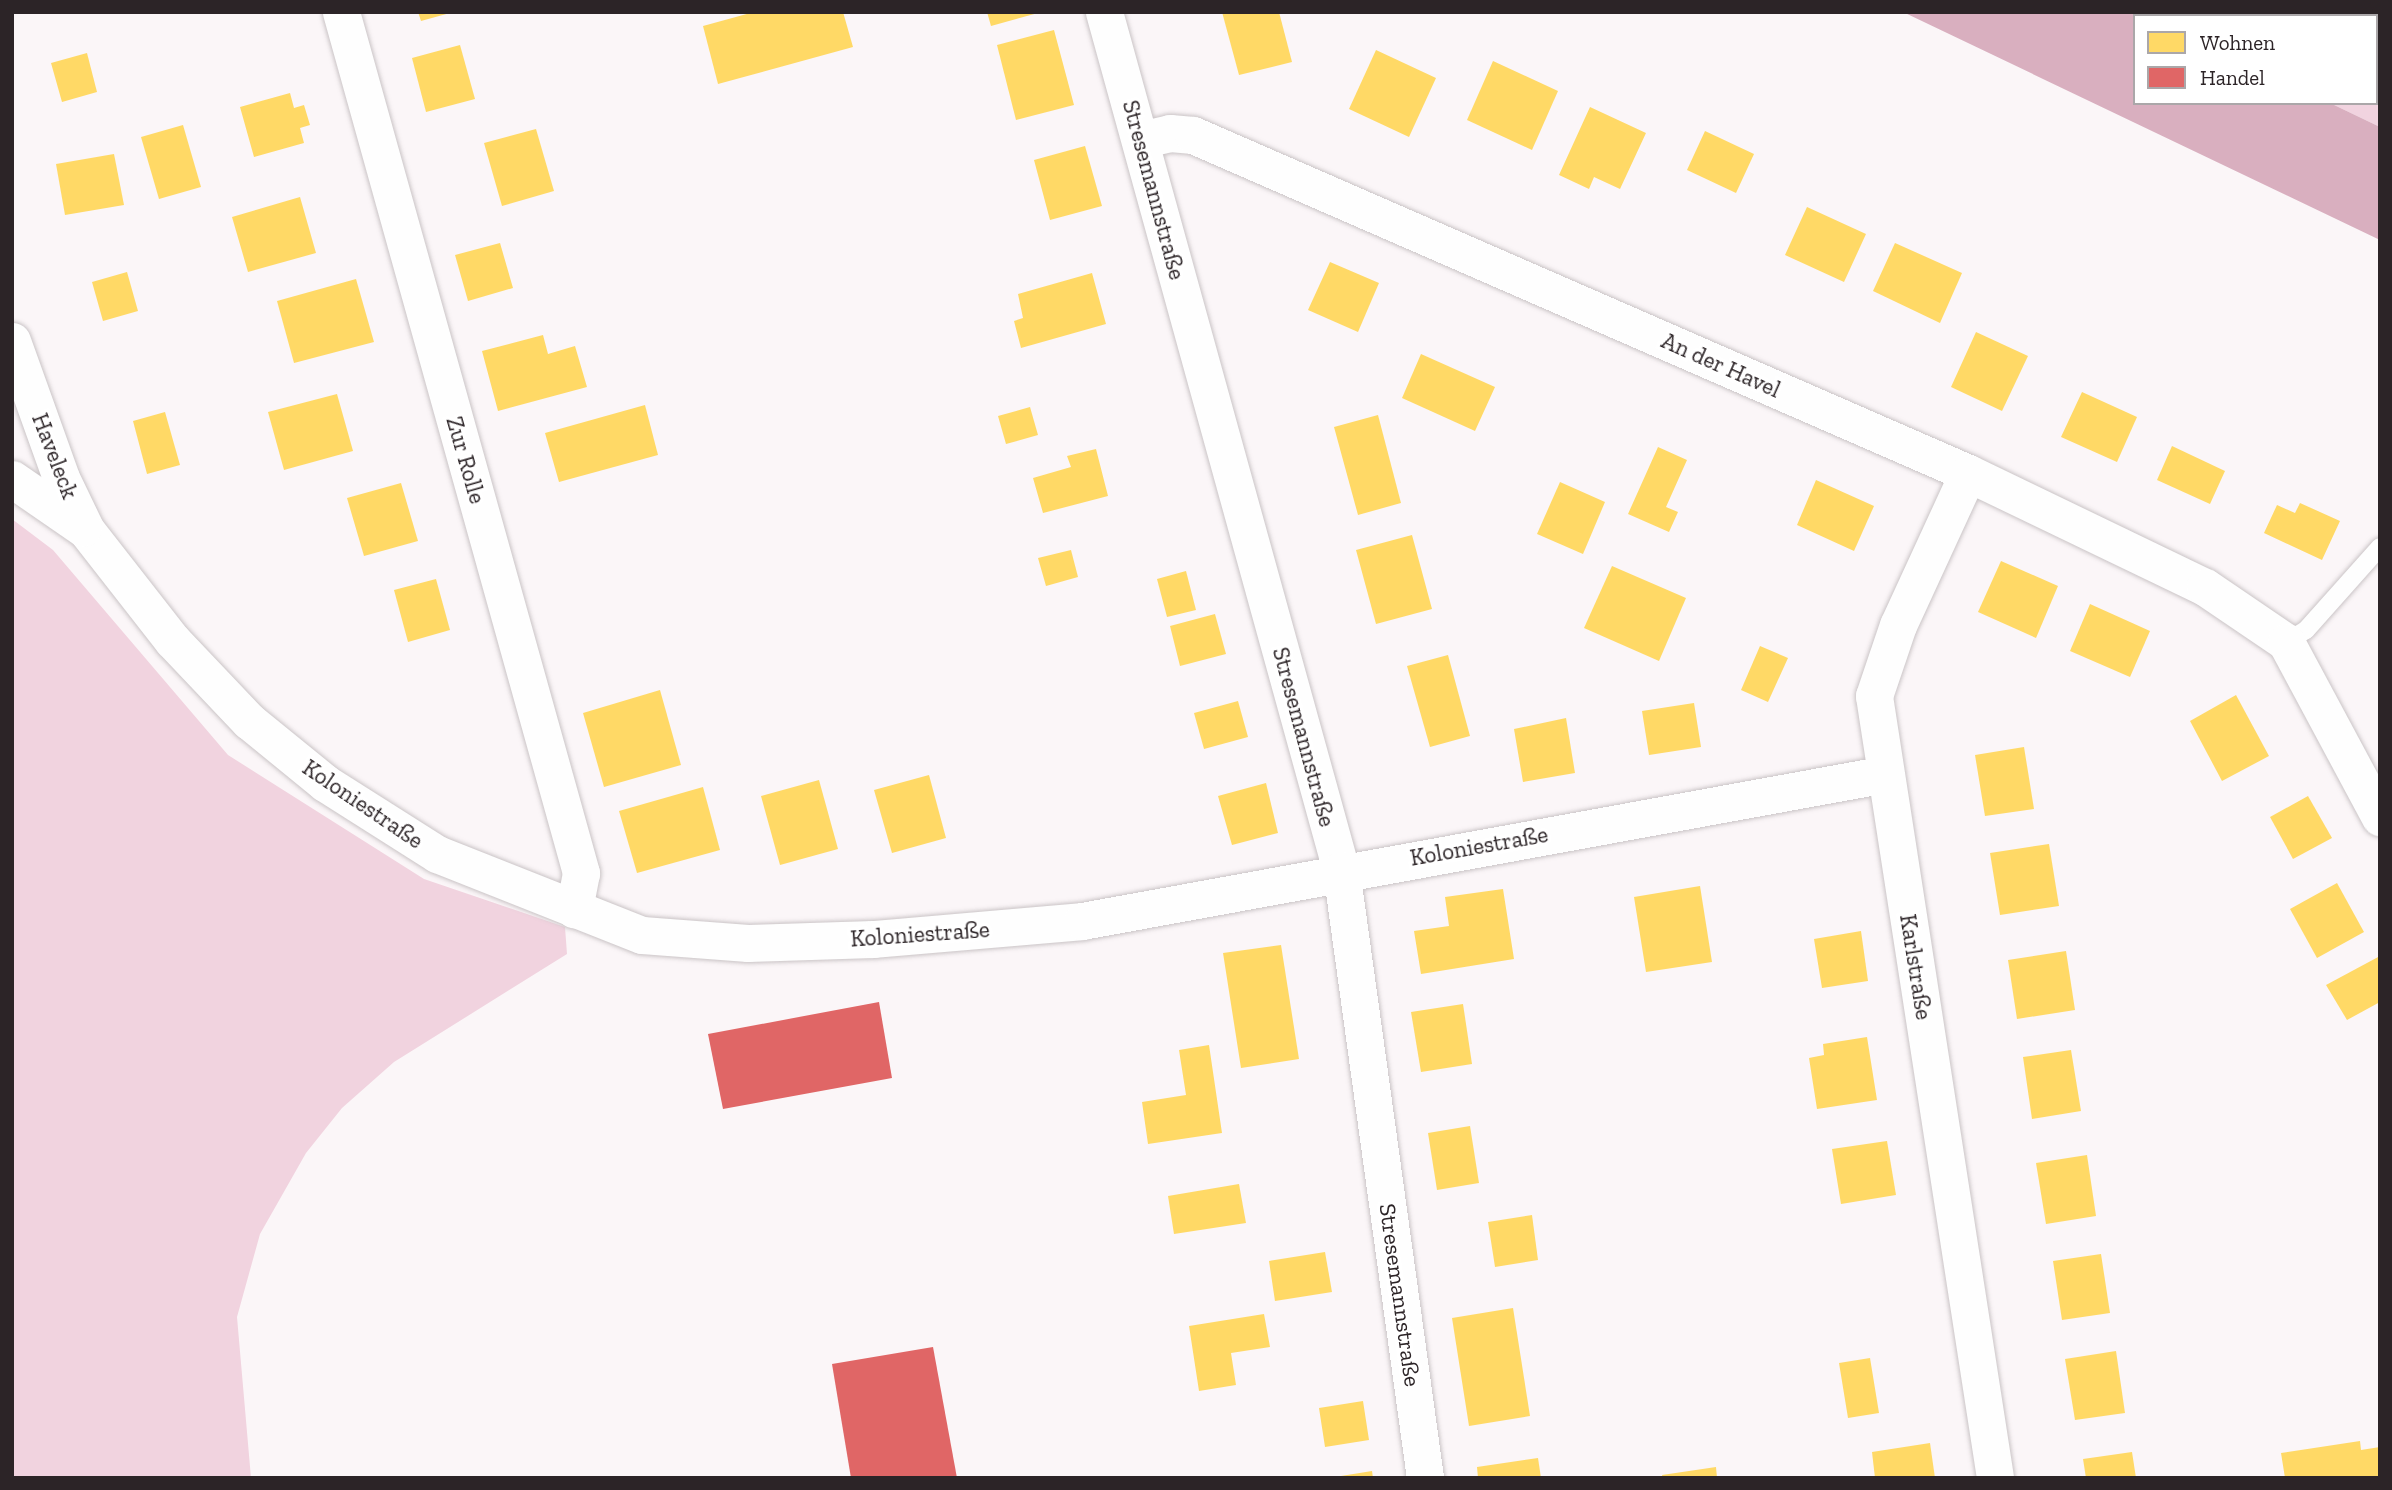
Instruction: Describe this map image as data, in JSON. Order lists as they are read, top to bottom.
{
  "streets": {
    "street": [
      "Stresemannstraße",
      "An der Havel",
      "Haveleck",
      "Zur Rolle",
      "Koloniestraße",
      "Karlstraße"
    ]
  },
  "crossings": [
    ["Stresemannstraße", "An der Havel"],
    ["Stresemannstraße", "Koloniestraße"],
    ["An der Havel", "Karlstraße"],
    ["Haveleck", "Koloniestraße"],
    ["Zur Rolle", "Koloniestraße"],
    ["Koloniestraße", "Karlstraße"]
  ],
  "legend": ["Wohnen", "Handel"]
}
